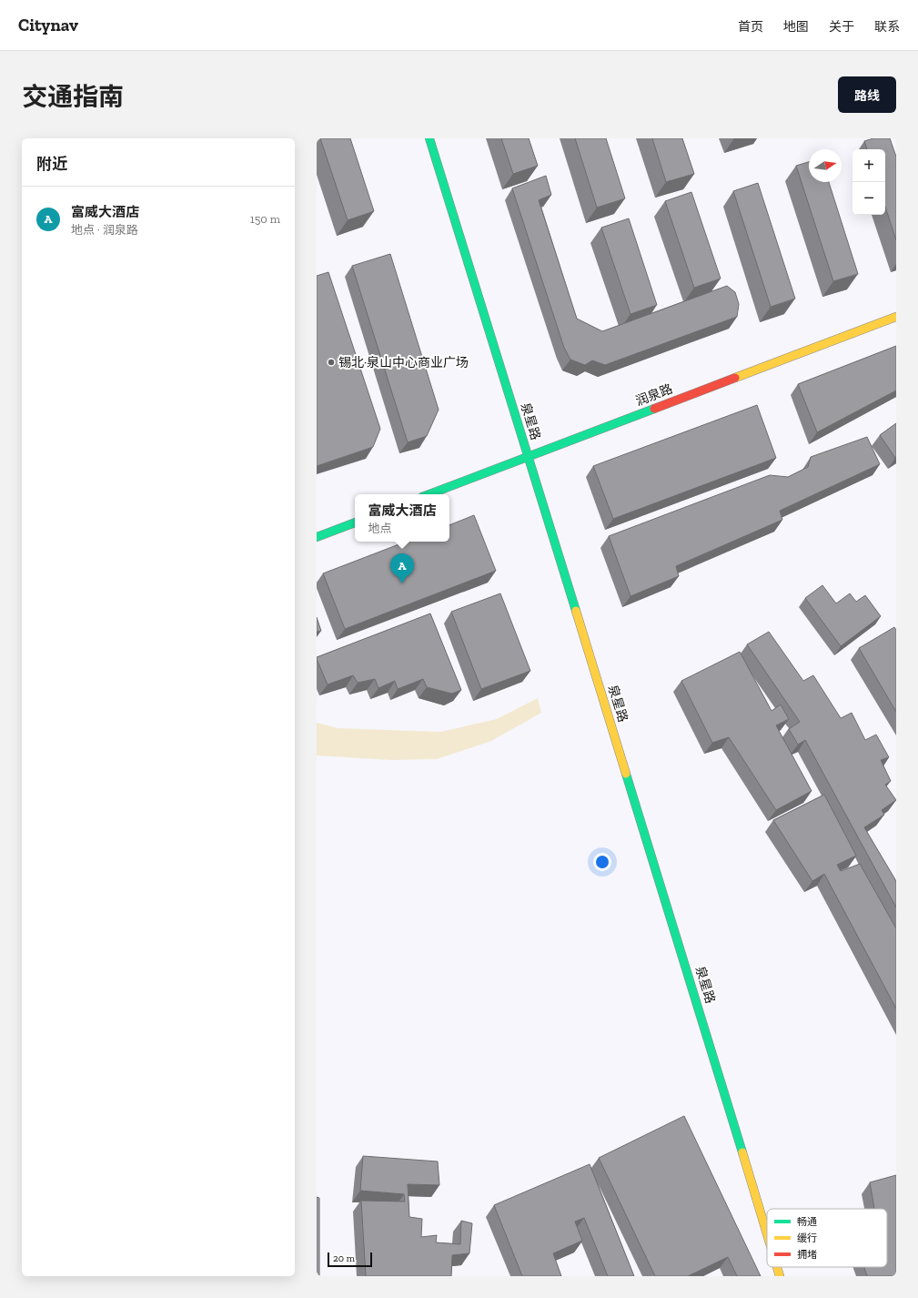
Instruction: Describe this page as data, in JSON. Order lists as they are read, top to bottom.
{
  "streets": {
    "street": ["润泉路", "泉星路"]
  },
  "crossings": [
    ["润泉路", "泉星路"]
  ],
  "places": ["锡北·泉山中心商业广场"],
  "legend": ["畅通", "缓行", "拥堵"],
  "scale_bar": "20 m",
  "north": "right",
  "page": {
    "header": "Citynav",
    "nav": [
      "首页",
      "地图",
      "关于",
      "联系"
    ],
    "title": "交通指南",
    "buttons": "路线",
    "heading": "附近",
    "map_buttons": ["+", "−"],
    "list": [
      {
        "mark": "A",
        "name": "富威大酒店",
        "note": "地点 · 润泉路",
        "value": "150 m"
      }
    ],
    "popup": ["富威大酒店", "地点"],
    "pins": "A",
    "scale": "20 m"
  }
}
